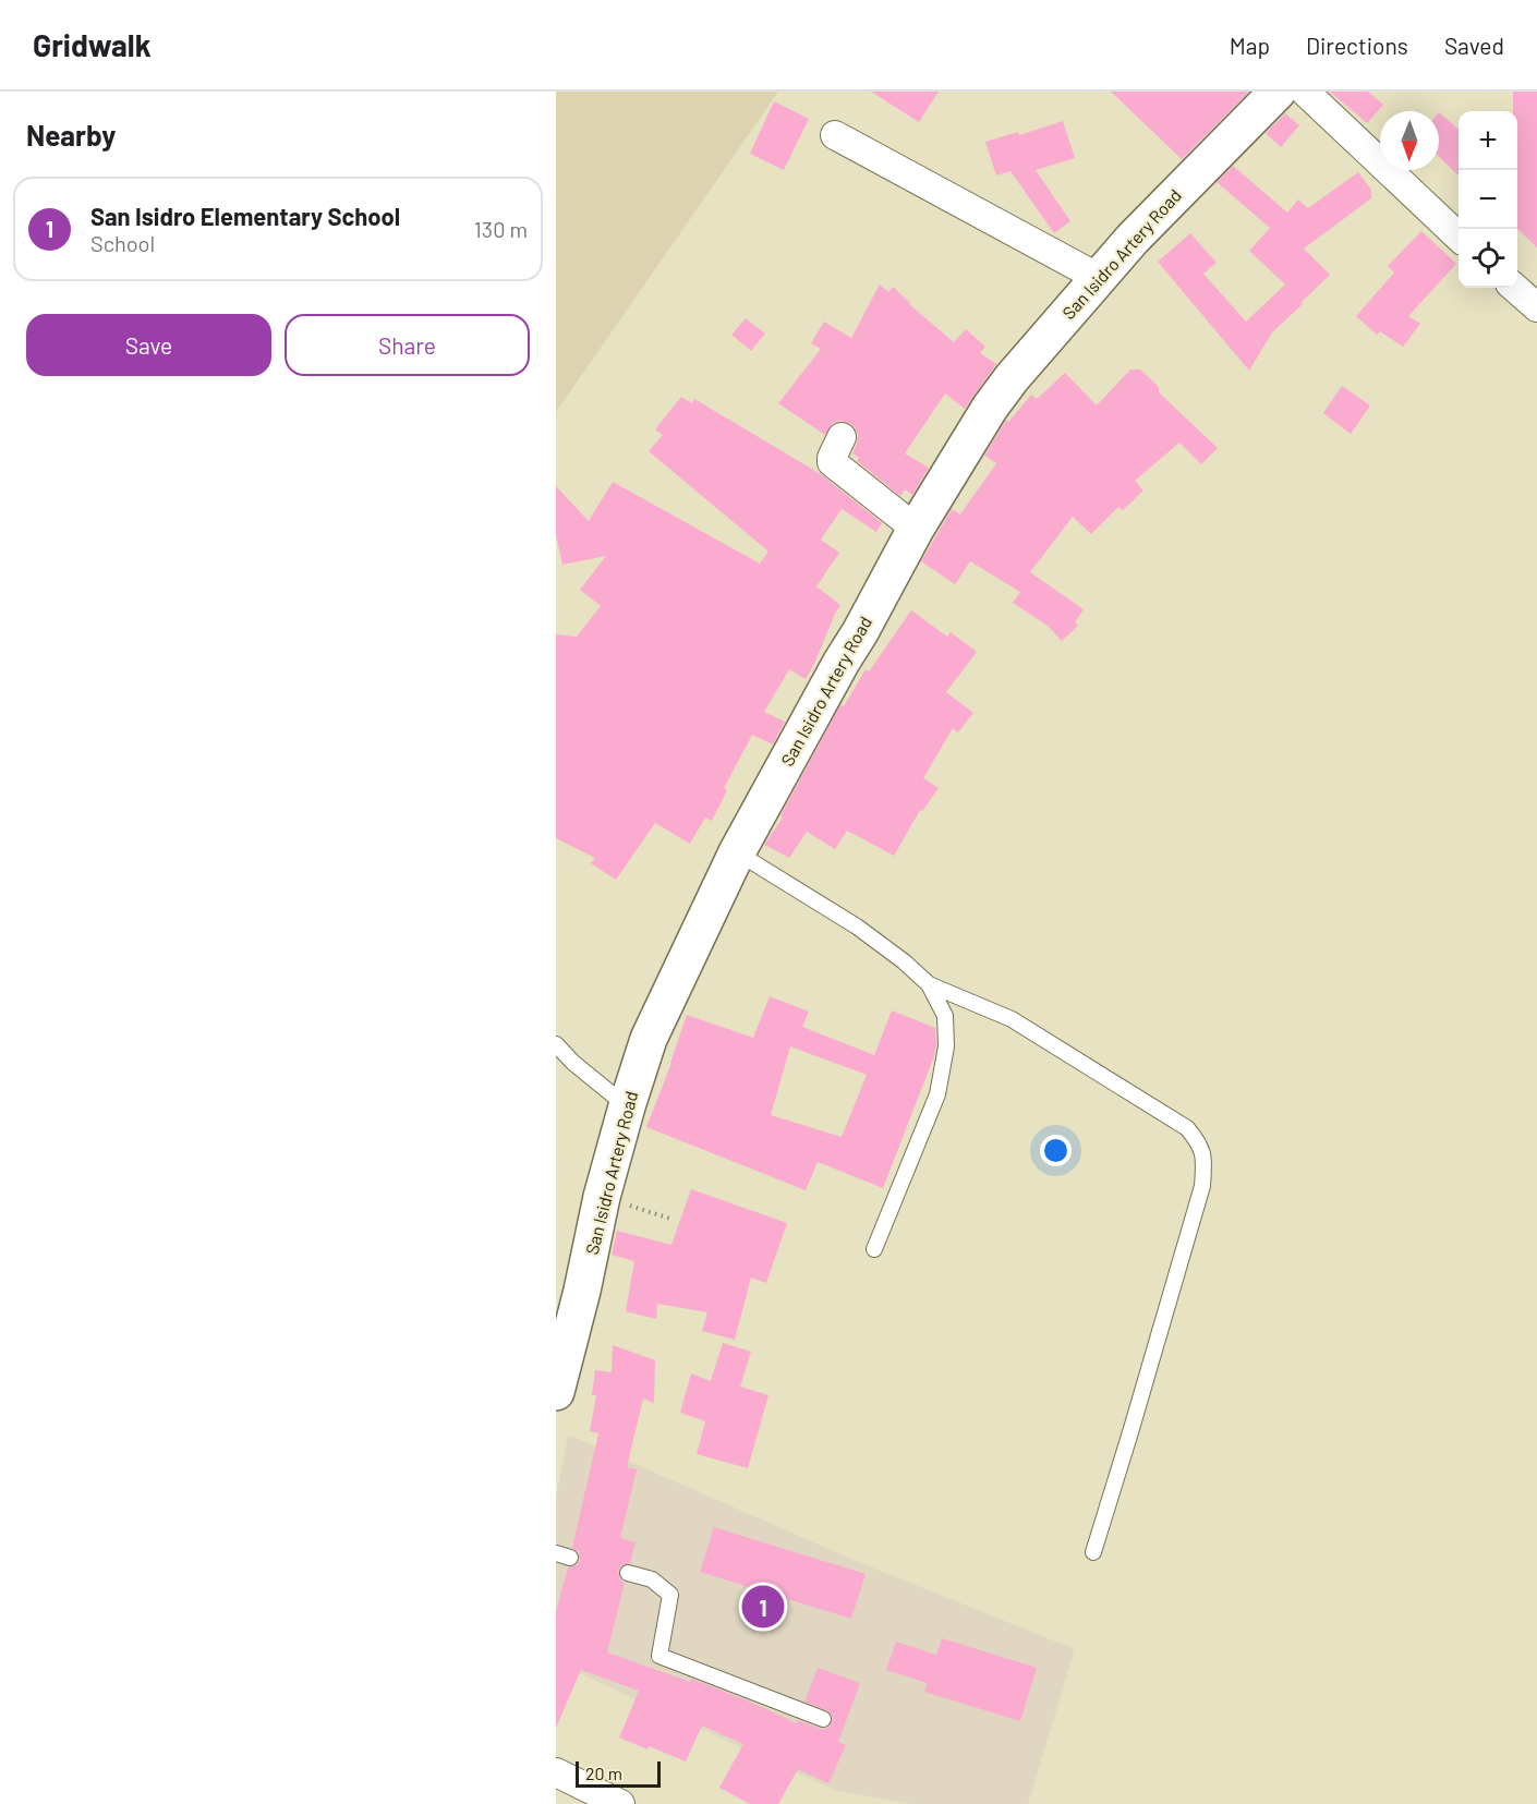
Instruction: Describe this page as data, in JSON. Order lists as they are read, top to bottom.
{
  "streets": {
    "street": ["San Isidro Artery Road"]
  },
  "scale_bar": "20 m",
  "north": "bottom",
  "page": {
    "header": "Gridwalk",
    "nav": ["Map", "Directions", "Saved"],
    "heading": "Nearby",
    "map_buttons": ["+", "−"],
    "list": [
      {
        "mark": "1",
        "name": "San Isidro Elementary School",
        "note": "School",
        "value": "130 m"
      }
    ],
    "buttons": ["Save", "Share"],
    "pins": "1",
    "scale": "20 m"
  }
}
